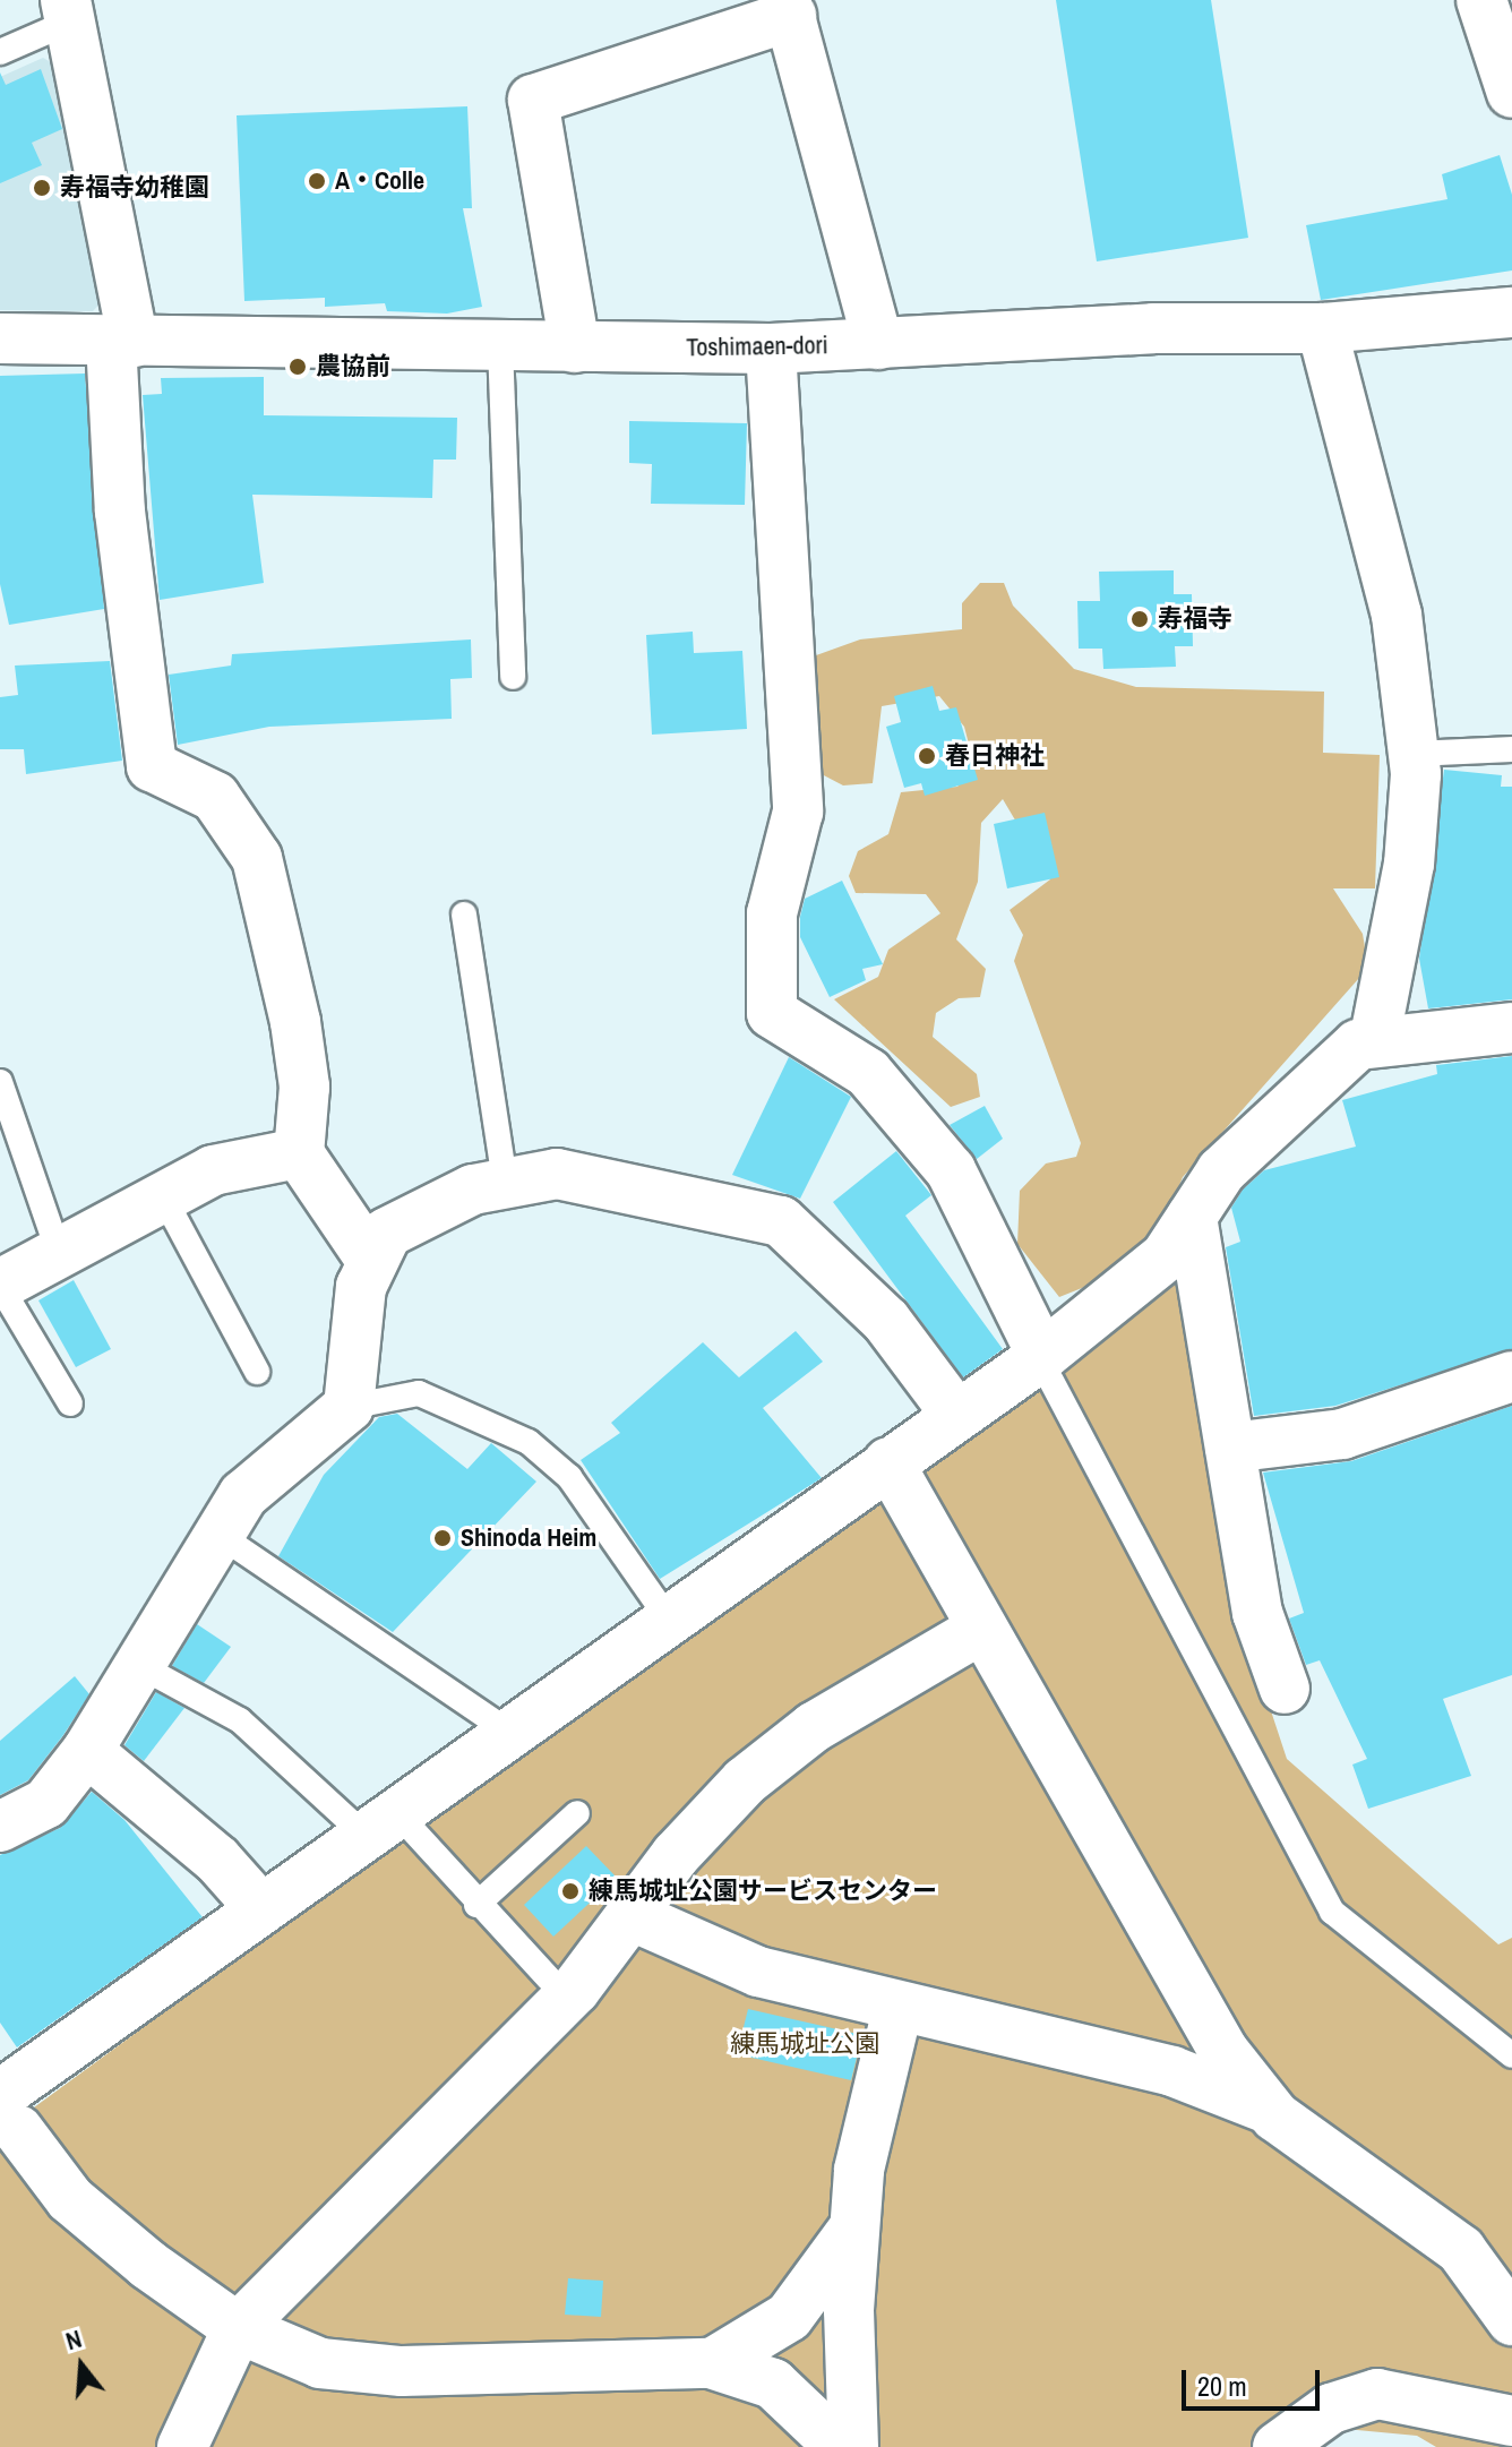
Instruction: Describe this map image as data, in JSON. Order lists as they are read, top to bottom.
{
  "streets": {
    "street": ["Toshimaen-dori"]
  },
  "parks": ["練馬城址公園"],
  "places": [
    "A・Colle",
    "寿福寺幼稚園",
    "農協前",
    "寿福寺",
    "春日神社",
    "Shinoda Heim",
    "練馬城址公園サービスセンター"
  ],
  "scale_bar": "20 m",
  "north": "top"
}
